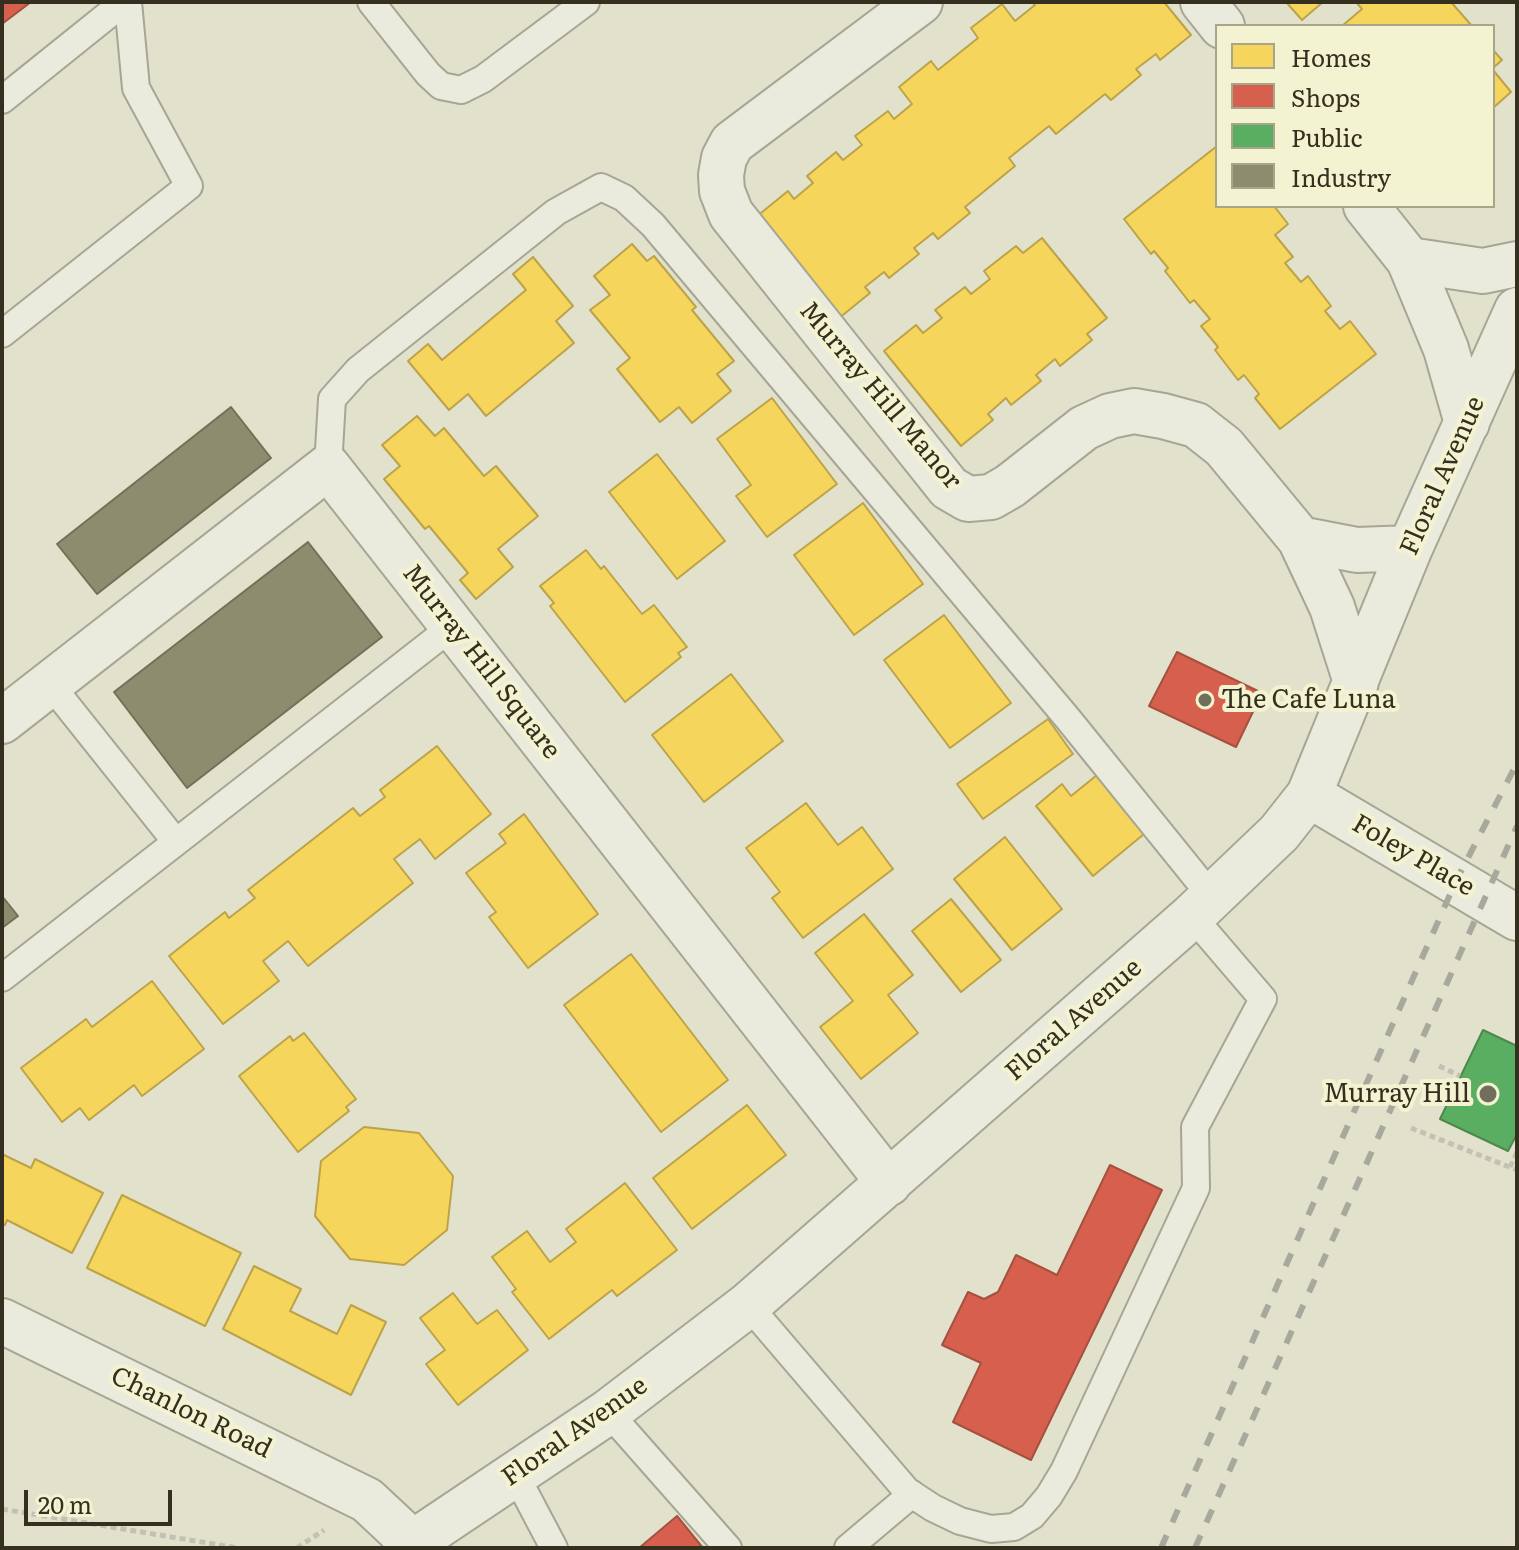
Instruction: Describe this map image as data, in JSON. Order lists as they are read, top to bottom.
{
  "streets": {
    "street": [
      "Murray Hill Manor",
      "Floral Avenue",
      "Murray Hill Square",
      "Foley Place",
      "Chanlon Road"
    ]
  },
  "crossings": [
    ["Murray Hill Manor", "Floral Avenue"],
    ["Floral Avenue", "Murray Hill Square"],
    ["Floral Avenue", "Foley Place"],
    ["Floral Avenue", "Chanlon Road"]
  ],
  "places": ["The Cafe Luna", "Murray Hill"],
  "legend": [
    "Homes",
    "Shops",
    "Public",
    "Industry"
  ],
  "scale_bar": "20 m"
}
